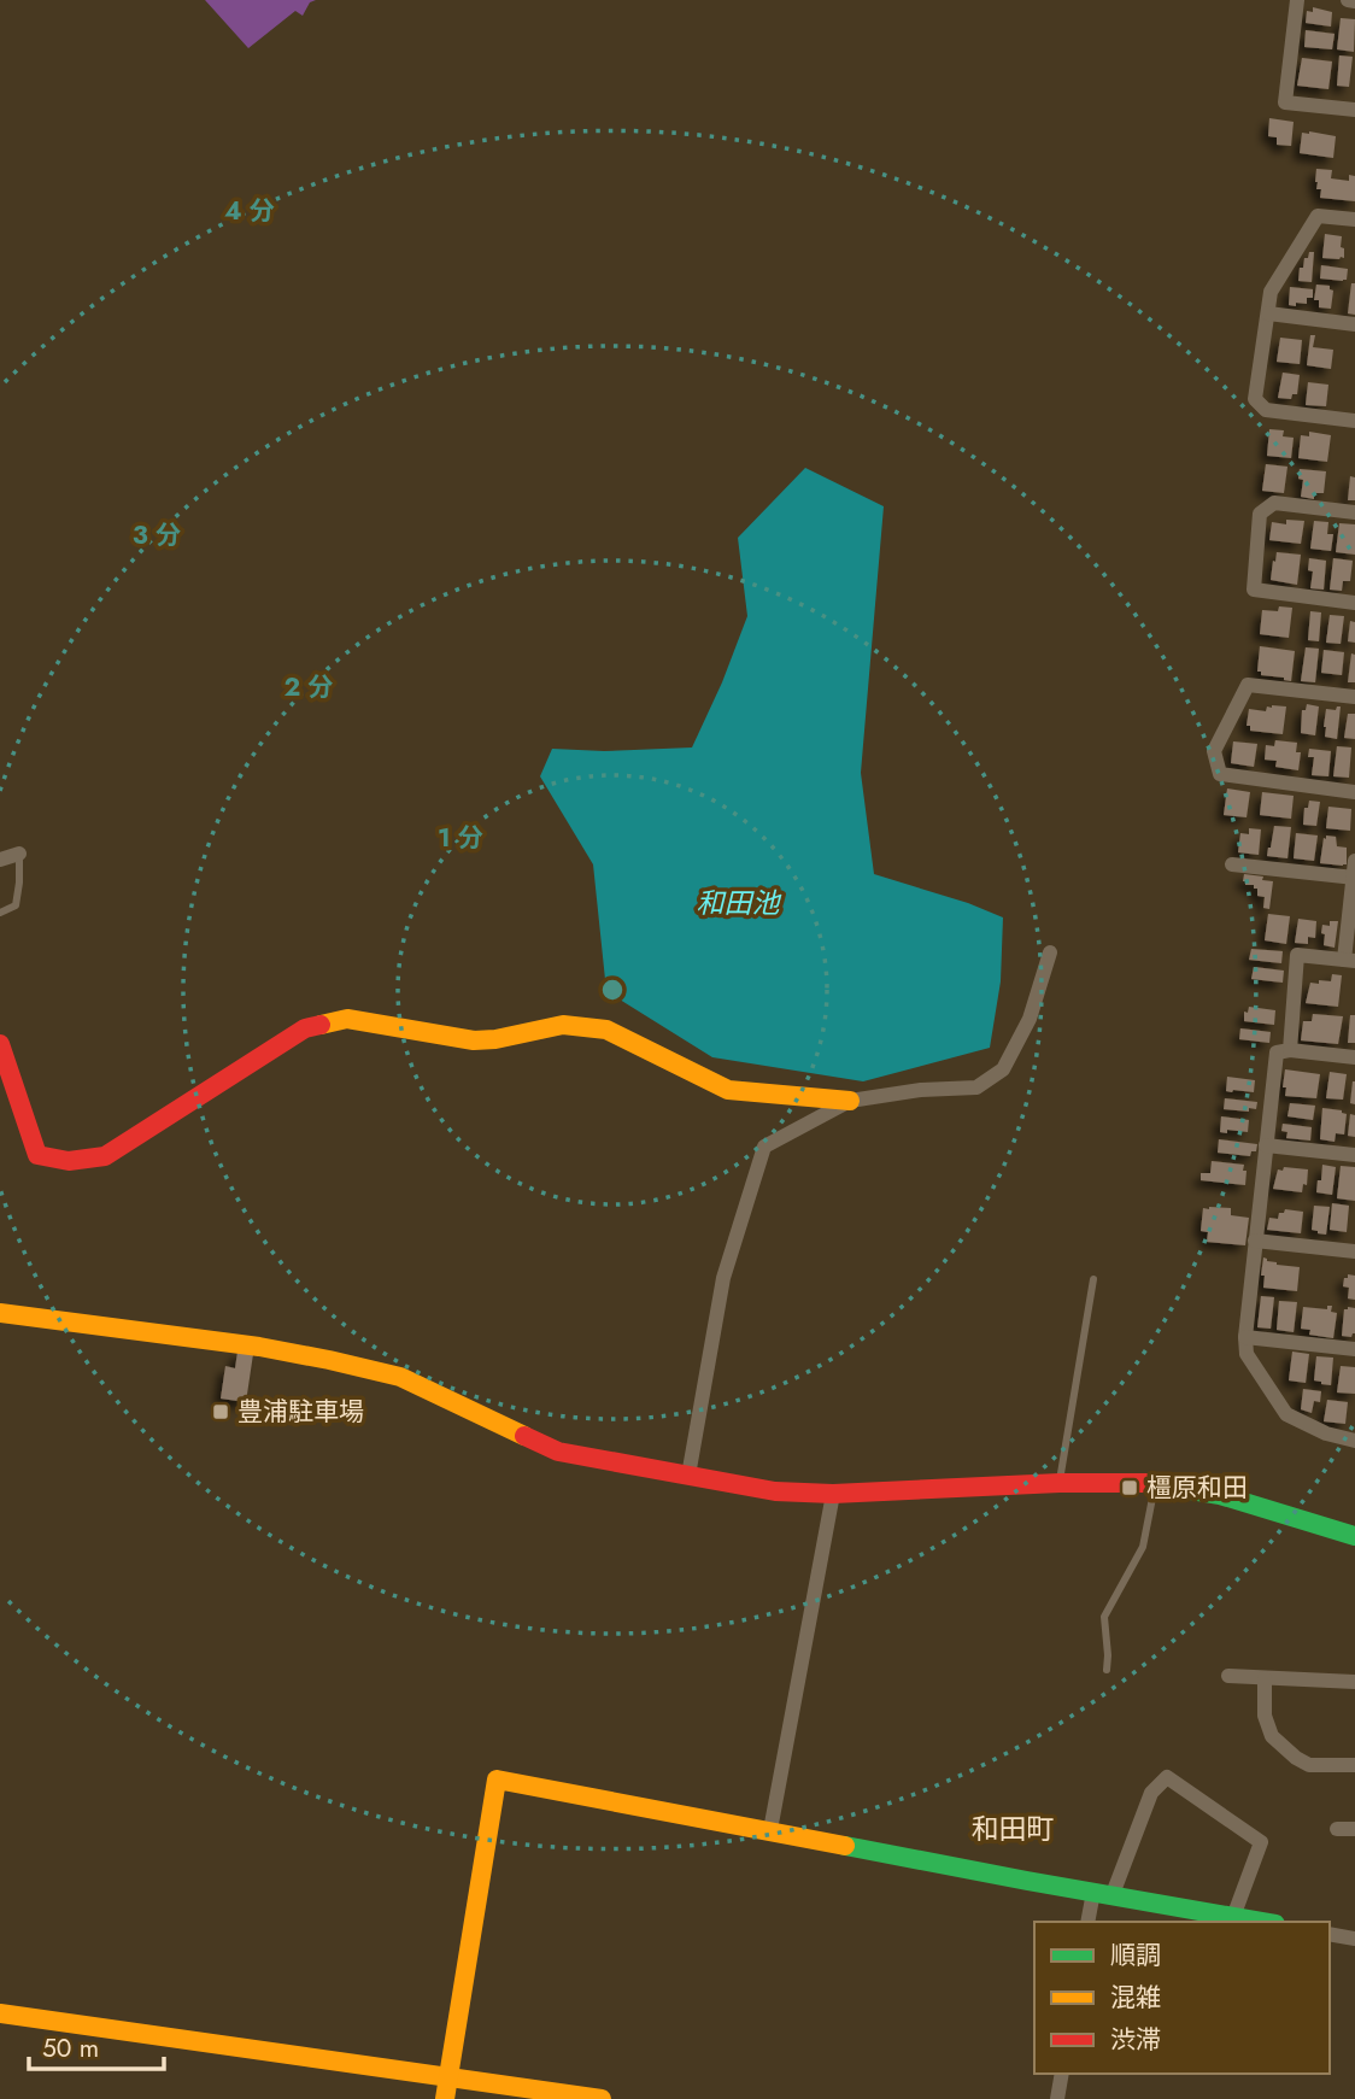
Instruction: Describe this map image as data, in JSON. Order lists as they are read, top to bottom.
{
  "districts": ["和田町"],
  "water": ["和田池"],
  "places": {
    "transit": ["豊浦駐車場", "橿原和田"]
  },
  "legend": ["順調", "混雑", "渋滞"],
  "scale_bar": "50 m",
  "rings": [
    "4 分",
    "3 分",
    "2 分",
    "1 分"
  ]
}
